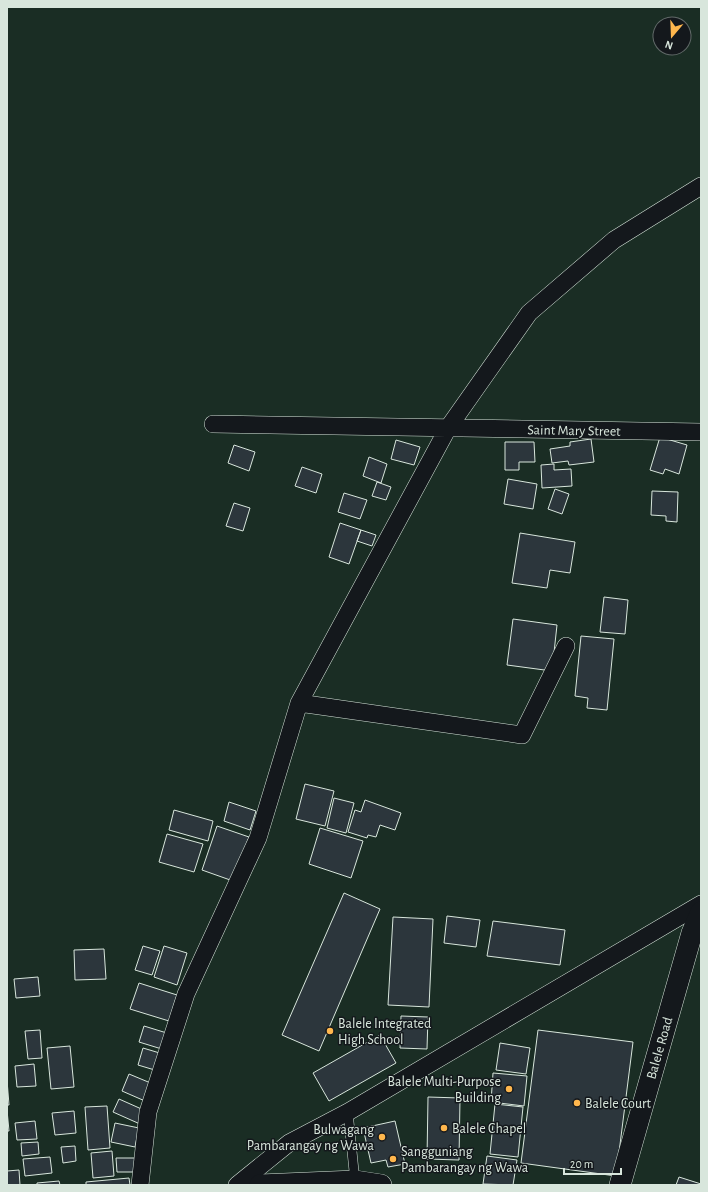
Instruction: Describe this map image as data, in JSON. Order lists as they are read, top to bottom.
{
  "streets": {
    "street": ["Saint Mary Street", "Balele Road"]
  },
  "places": [
    "Balele Integrated High School",
    "Balele Multi-Purpose Building",
    "Balele Court",
    "Balele Chapel",
    "Bulwagang Pambarangay ng Wawa",
    "Sangguniang Pambarangay ng Wawa"
  ],
  "scale_bar": "20 m",
  "north": "bottom"
}
